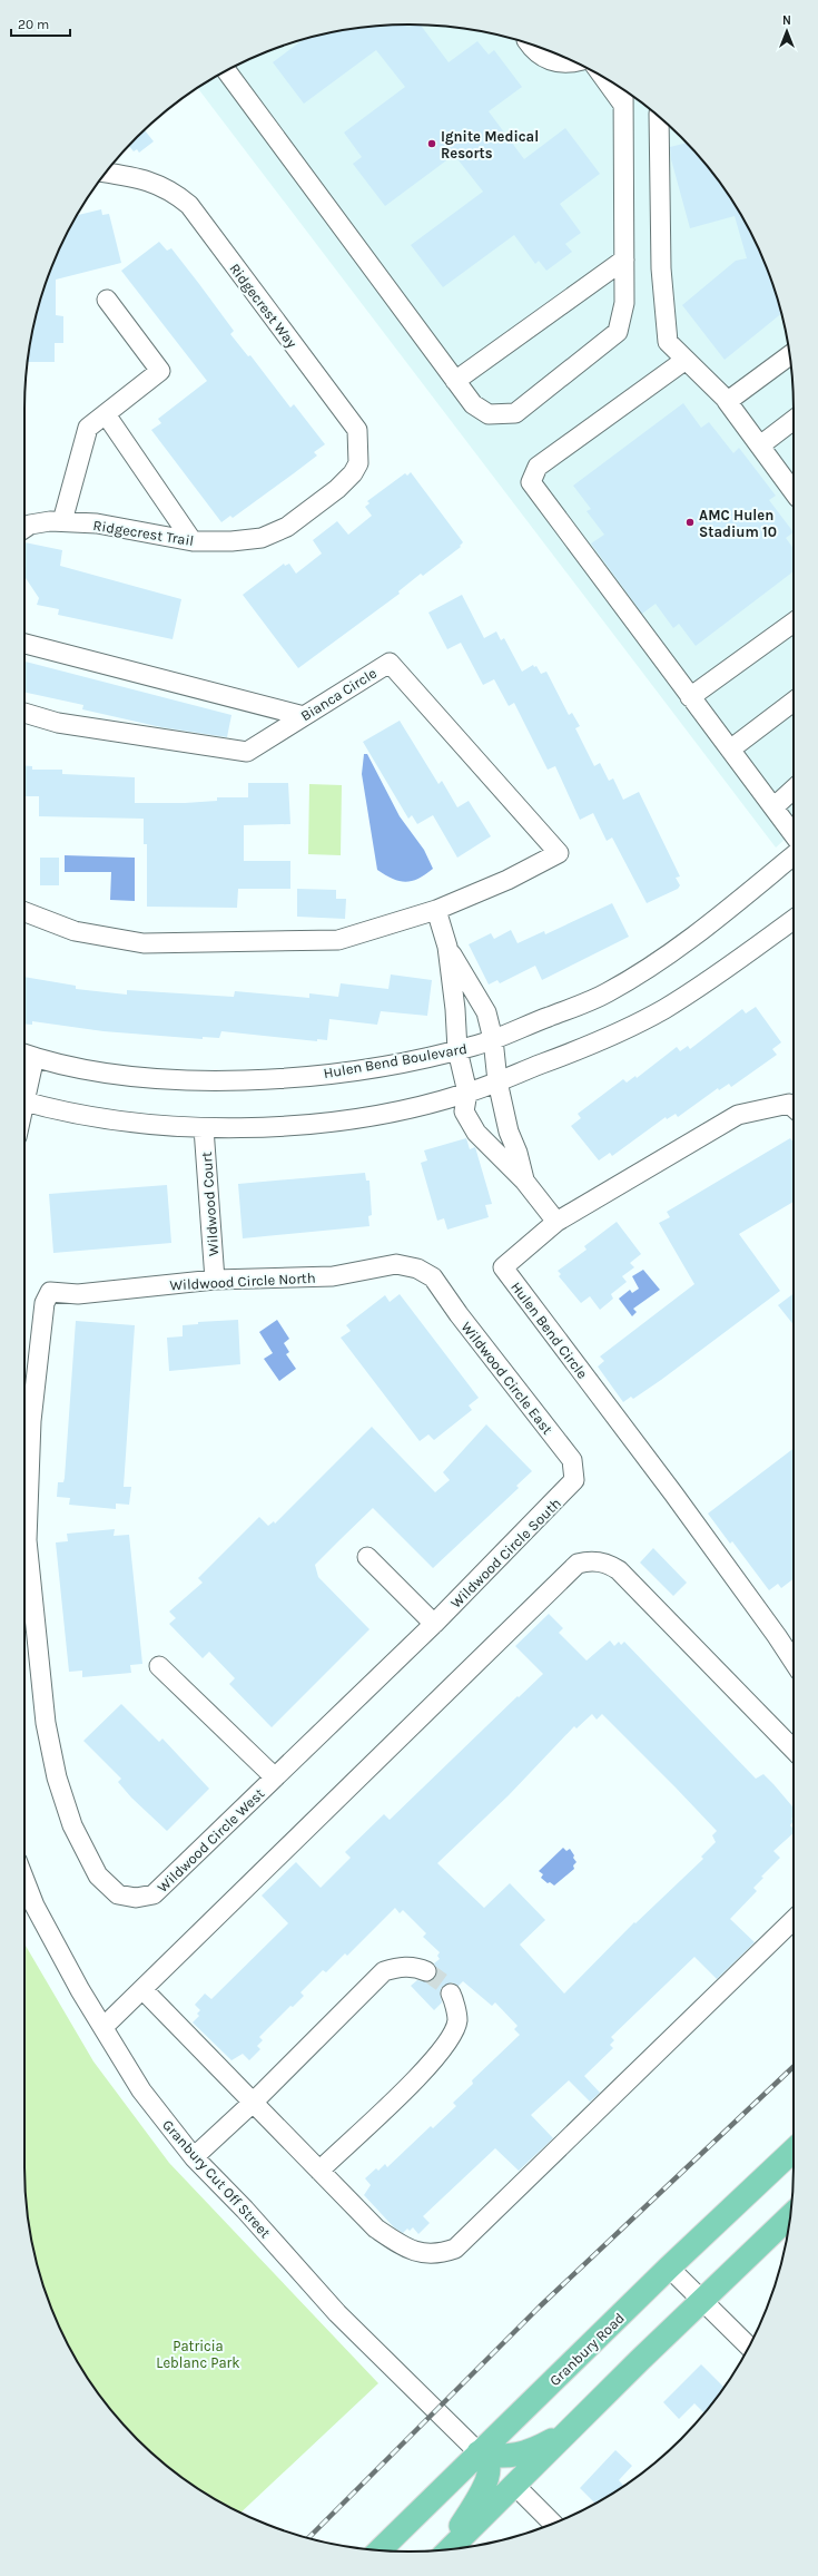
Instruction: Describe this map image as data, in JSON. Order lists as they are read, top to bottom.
{
  "streets": {
    "main road": ["Granbury Road"],
    "street": [
      "Ridgecrest Way",
      "Ridgecrest Trail",
      "Bianca Circle",
      "Hulen Bend Boulevard",
      "Wildwood Court",
      "Wildwood Circle North",
      "Hulen Bend Circle",
      "Wildwood Circle East",
      "Wildwood Circle South",
      "Wildwood Circle West",
      "Granbury Cut Off Street"
    ]
  },
  "crossings": [
    ["Ridgecrest Way", "Ridgecrest Trail"],
    ["Wildwood Court", "Wildwood Circle North"],
    ["Wildwood Circle North", "Wildwood Circle East"],
    ["Wildwood Circle North", "Wildwood Circle West"],
    ["Wildwood Circle East", "Wildwood Circle South"],
    ["Wildwood Circle South", "Wildwood Circle West"],
    ["Granbury Cut Off Street", "Granbury Road"]
  ],
  "parks": ["Patricia Leblanc Park"],
  "places": ["Ignite Medical Resorts", "AMC Hulen Stadium 10"],
  "scale_bar": "20 m",
  "north": "top"
}
